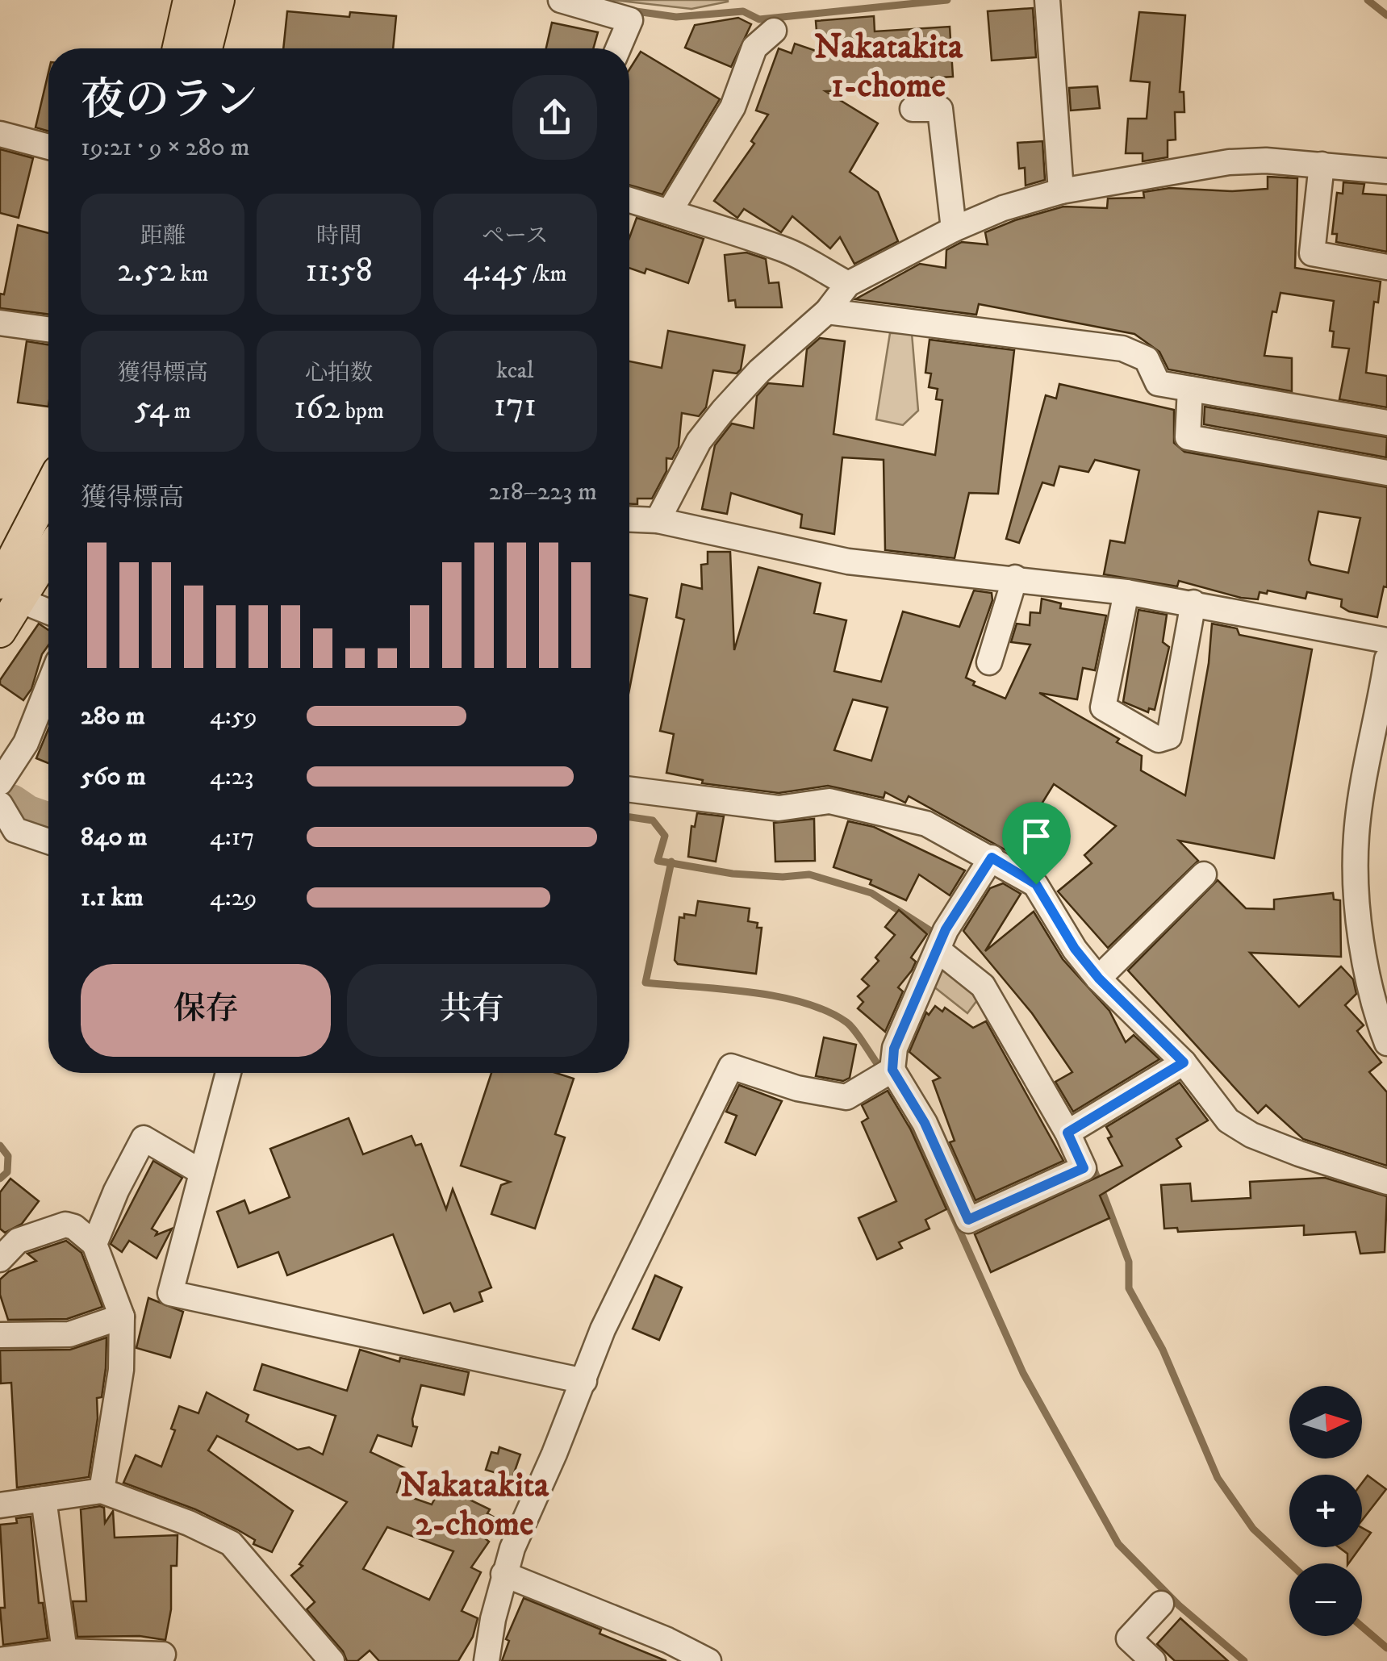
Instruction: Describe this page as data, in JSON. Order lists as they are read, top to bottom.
{
  "districts": ["Nakatakita 1-chome", "Nakatakita 2-chome"],
  "north": "right",
  "page": {
    "heading": ["夜のラン", "19:21 · 9 × 280 m"],
    "stats": [
      ["距離", "2.52 km"],
      ["時間", "11:58"],
      ["ペース", "4:45 /km"],
      ["獲得標高", "54 m"],
      ["心拍数", "162 bpm"],
      ["kcal", "171"]
    ],
    "chart": ["獲得標高", "218–223 m"],
    "list": [
      {
        "name": "280 m",
        "note": "4:59"
      },
      {
        "name": "560 m",
        "note": "4:23"
      },
      {
        "name": "840 m",
        "note": "4:17"
      },
      {
        "name": "1.1 km",
        "note": "4:29"
      }
    ],
    "buttons": ["保存", "共有"],
    "map_buttons": ["+", "−"]
  }
}
